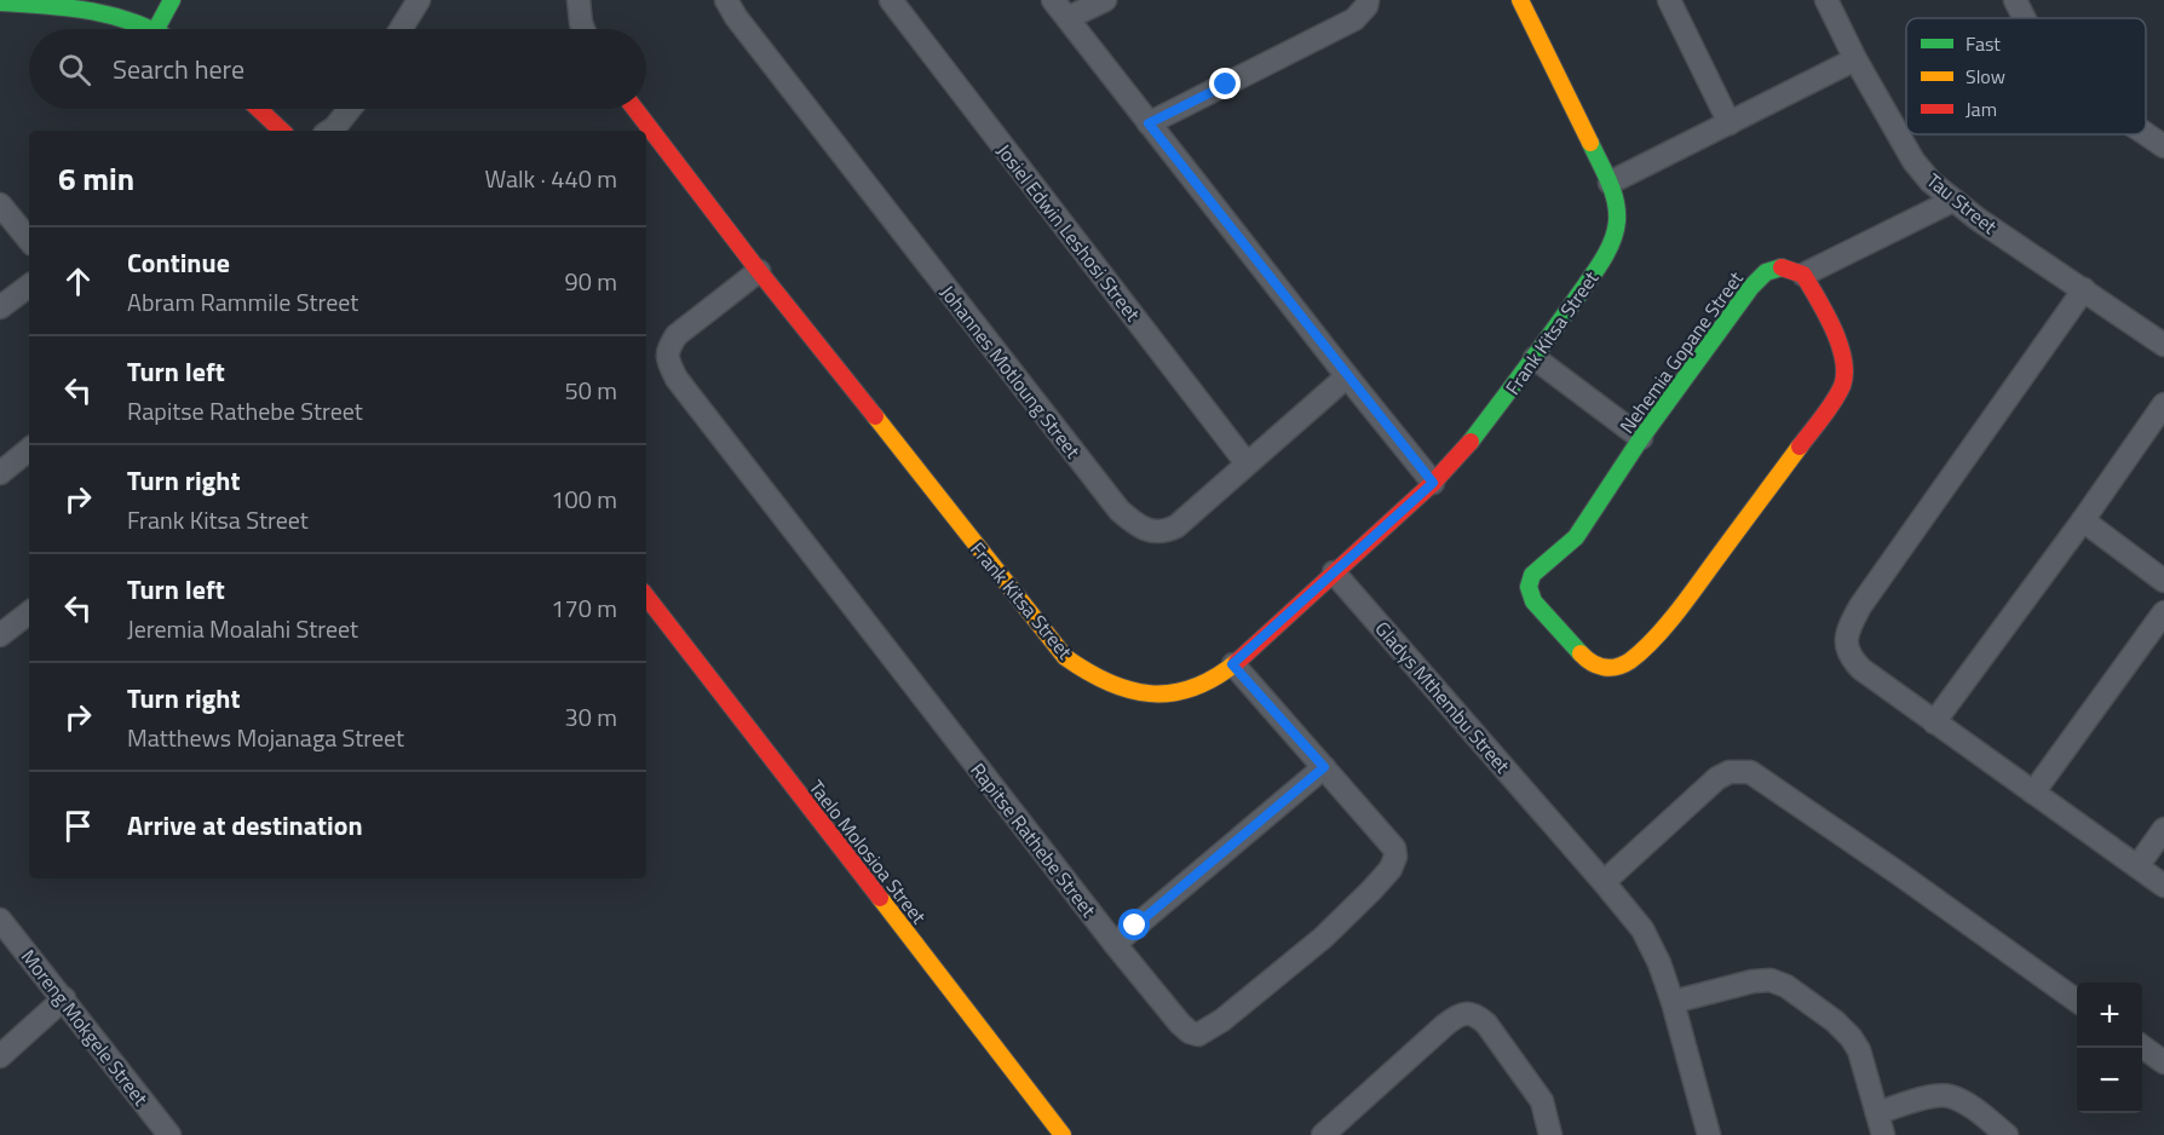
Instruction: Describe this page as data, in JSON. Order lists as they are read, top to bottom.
{
  "streets": {
    "street": [
      "Tau Street",
      "Josiel Edwin Leshosi Street",
      "Frank Kitsa Street",
      "Nehemia Gopane Street",
      "Johannes Motloung Street",
      "Gladys Mthembu Street",
      "Rapitse Rathebe Street",
      "Taelo Molosioa Street",
      "Moreng Mokgele Street"
    ]
  },
  "crossings": [
    ["Josiel Edwin Leshosi Street", "Johannes Motloung Street"],
    ["Frank Kitsa Street", "Gladys Mthembu Street"],
    ["Frank Kitsa Street", "Rapitse Rathebe Street"]
  ],
  "legend": ["Fast", "Slow", "Jam"],
  "page": {
    "search": "Search here",
    "heading": ["6 min", "Walk · 440 m"],
    "list": [
      ["Continue", "Abram Rammile Street", "90 m"],
      ["Turn left", "Rapitse Rathebe Street", "50 m"],
      ["Turn right", "Frank Kitsa Street", "100 m"],
      ["Turn left", "Jeremia Moalahi Street", "170 m"],
      ["Turn right", "Matthews Mojanaga Street", "30 m"],
      "Arrive at destination"
    ],
    "map_buttons": ["+", "−"]
  }
}
